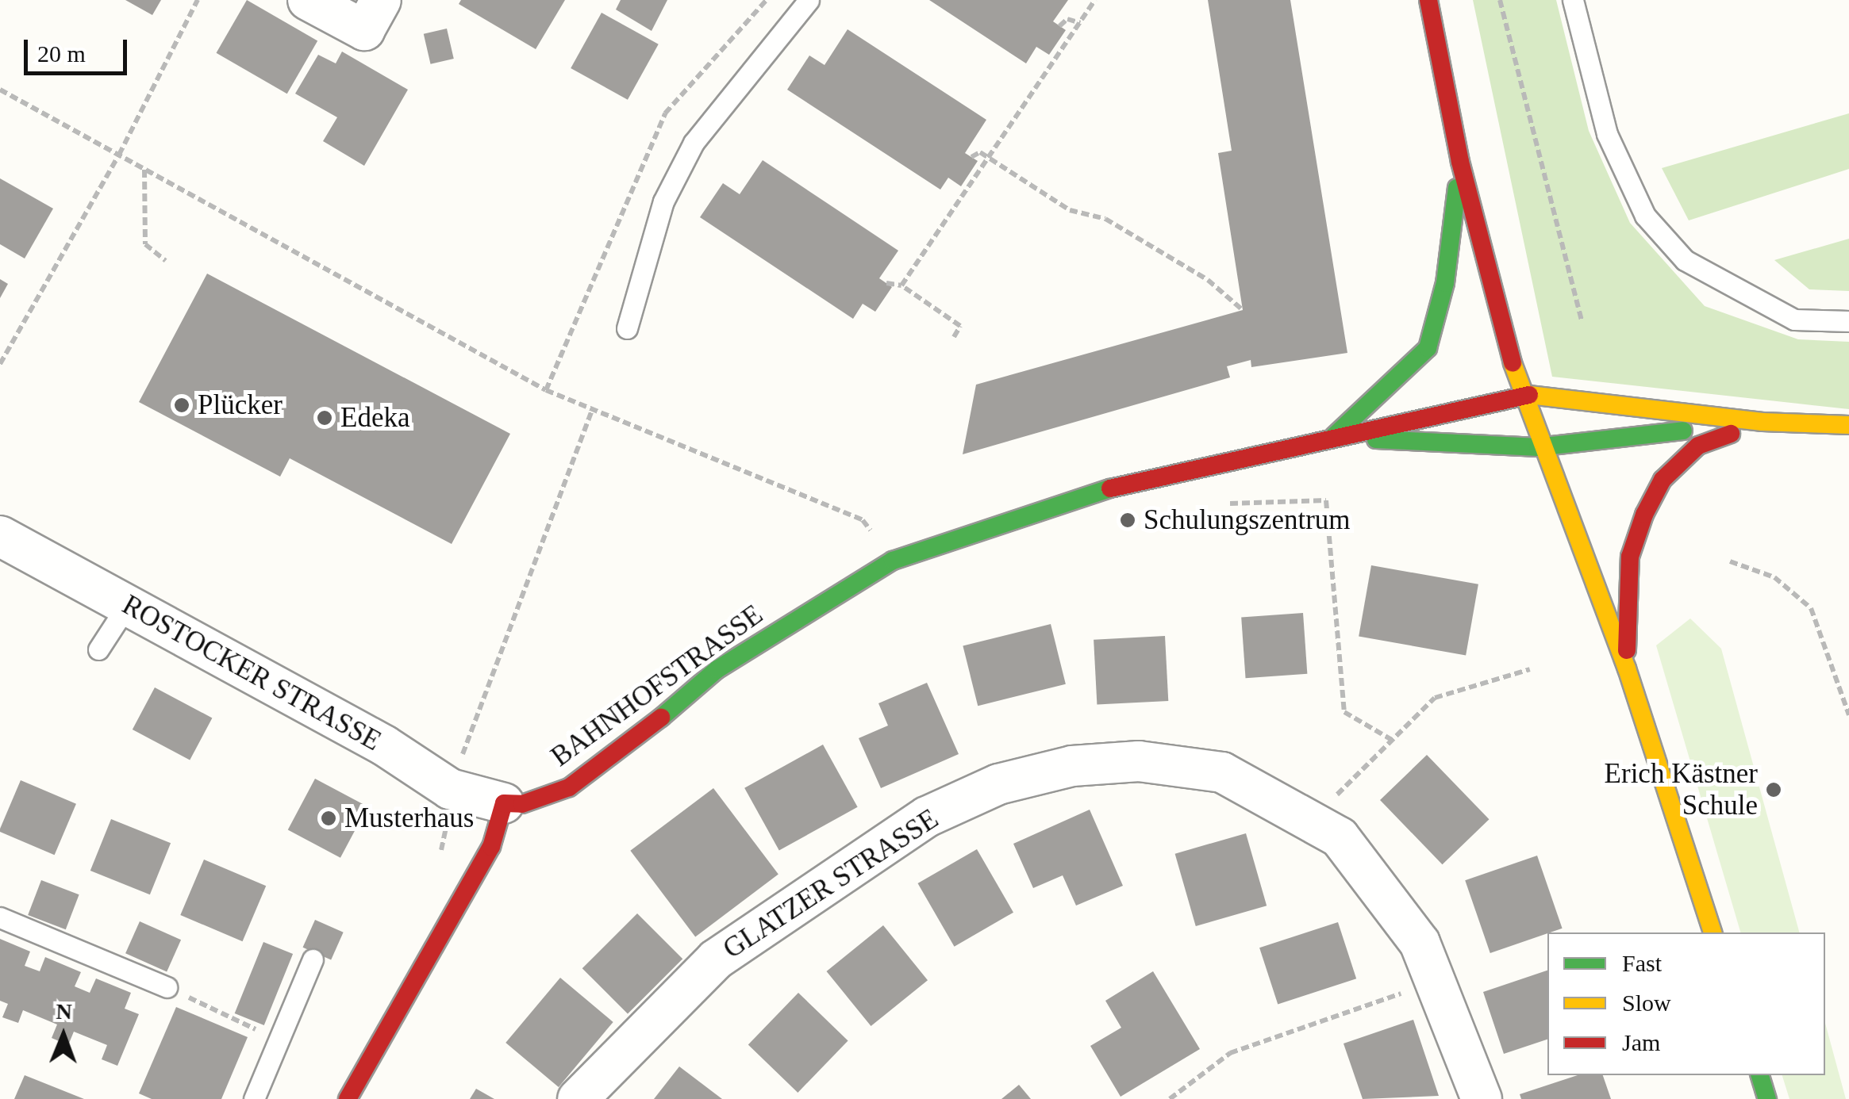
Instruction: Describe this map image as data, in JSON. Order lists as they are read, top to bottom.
{
  "streets": {
    "street": ["ROSTOCKER STRASSE", "BAHNHOFSTRASSE", "GLATZER STRASSE"]
  },
  "crossings": [
    ["ROSTOCKER STRASSE", "BAHNHOFSTRASSE"]
  ],
  "places": [
    "Plücker",
    "Edeka",
    "Schulungszentrum",
    "Erich Kästner Schule",
    "Musterhaus"
  ],
  "legend": ["Fast", "Slow", "Jam"],
  "scale_bar": "20 m",
  "north": "top"
}
